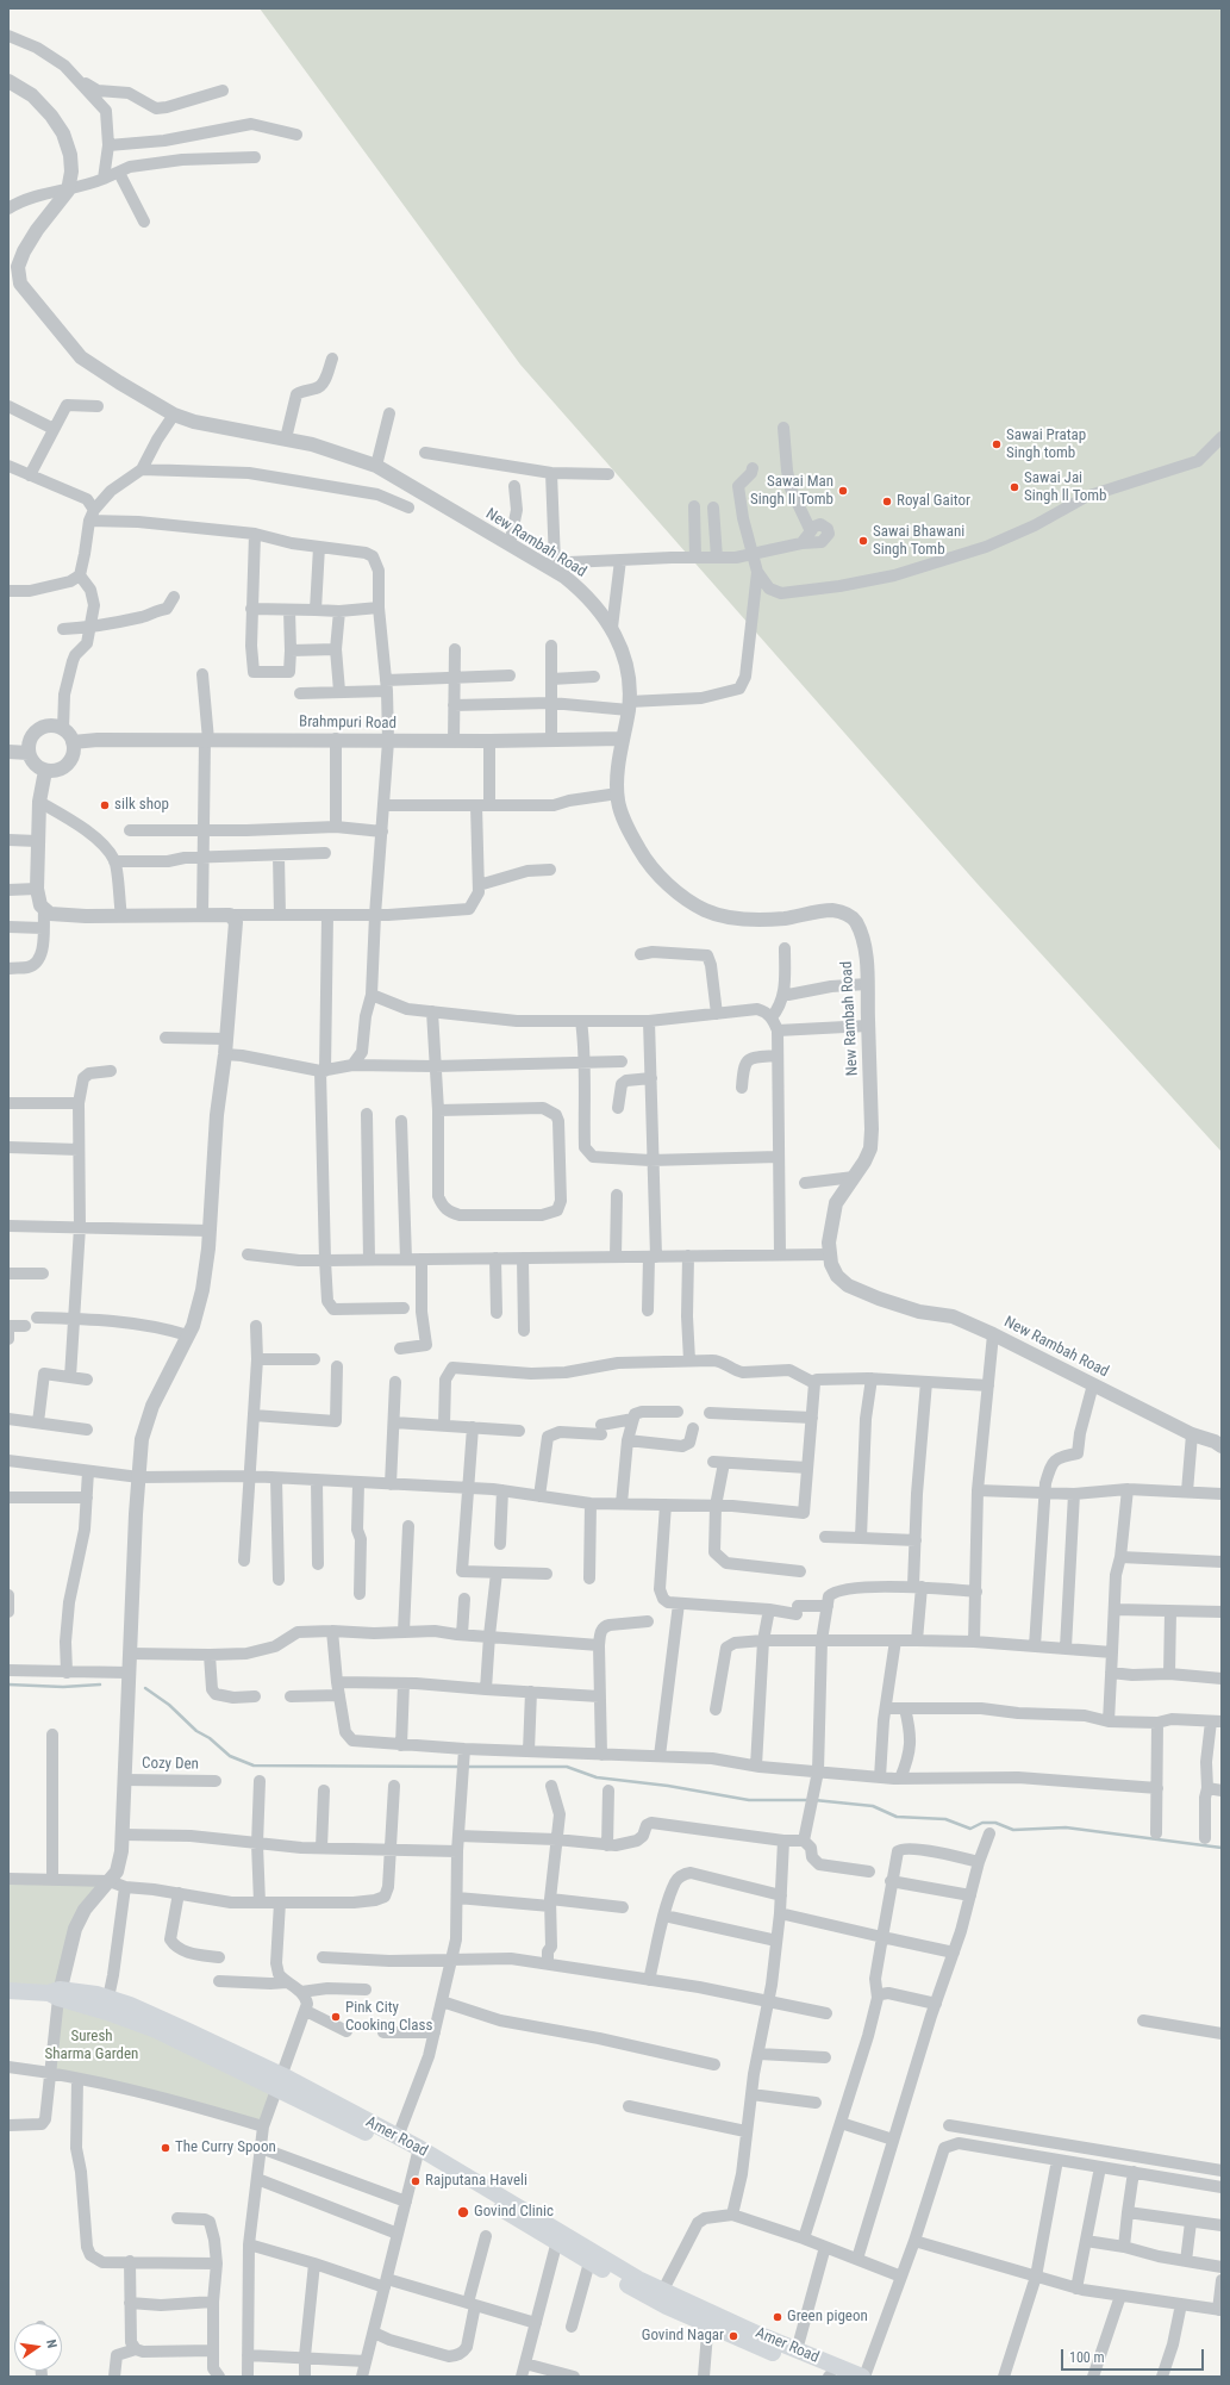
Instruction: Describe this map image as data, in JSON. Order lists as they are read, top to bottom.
{
  "streets": {
    "main road": ["Amer Road"],
    "street": ["New Rambah Road", "Brahmpuri Road", "Cozy Den"]
  },
  "crossings": [
    ["New Rambah Road", "Brahmpuri Road"]
  ],
  "parks": ["Suresh Sharma Garden"],
  "places": [
    "Sawai Pratap Singh tomb",
    "Sawai Jai Singh ll Tomb",
    "Sawai Man Singh II Tomb",
    "Royal Gaitor",
    "Sawai Bhawani Singh Tomb",
    "silk shop",
    "Pink City Cooking Class",
    "The Curry Spoon",
    "Rajputana Haveli",
    "Govind Clinic",
    "Green pigeon",
    "Govind Nagar"
  ],
  "scale_bar": "100 m",
  "north": "right"
}
